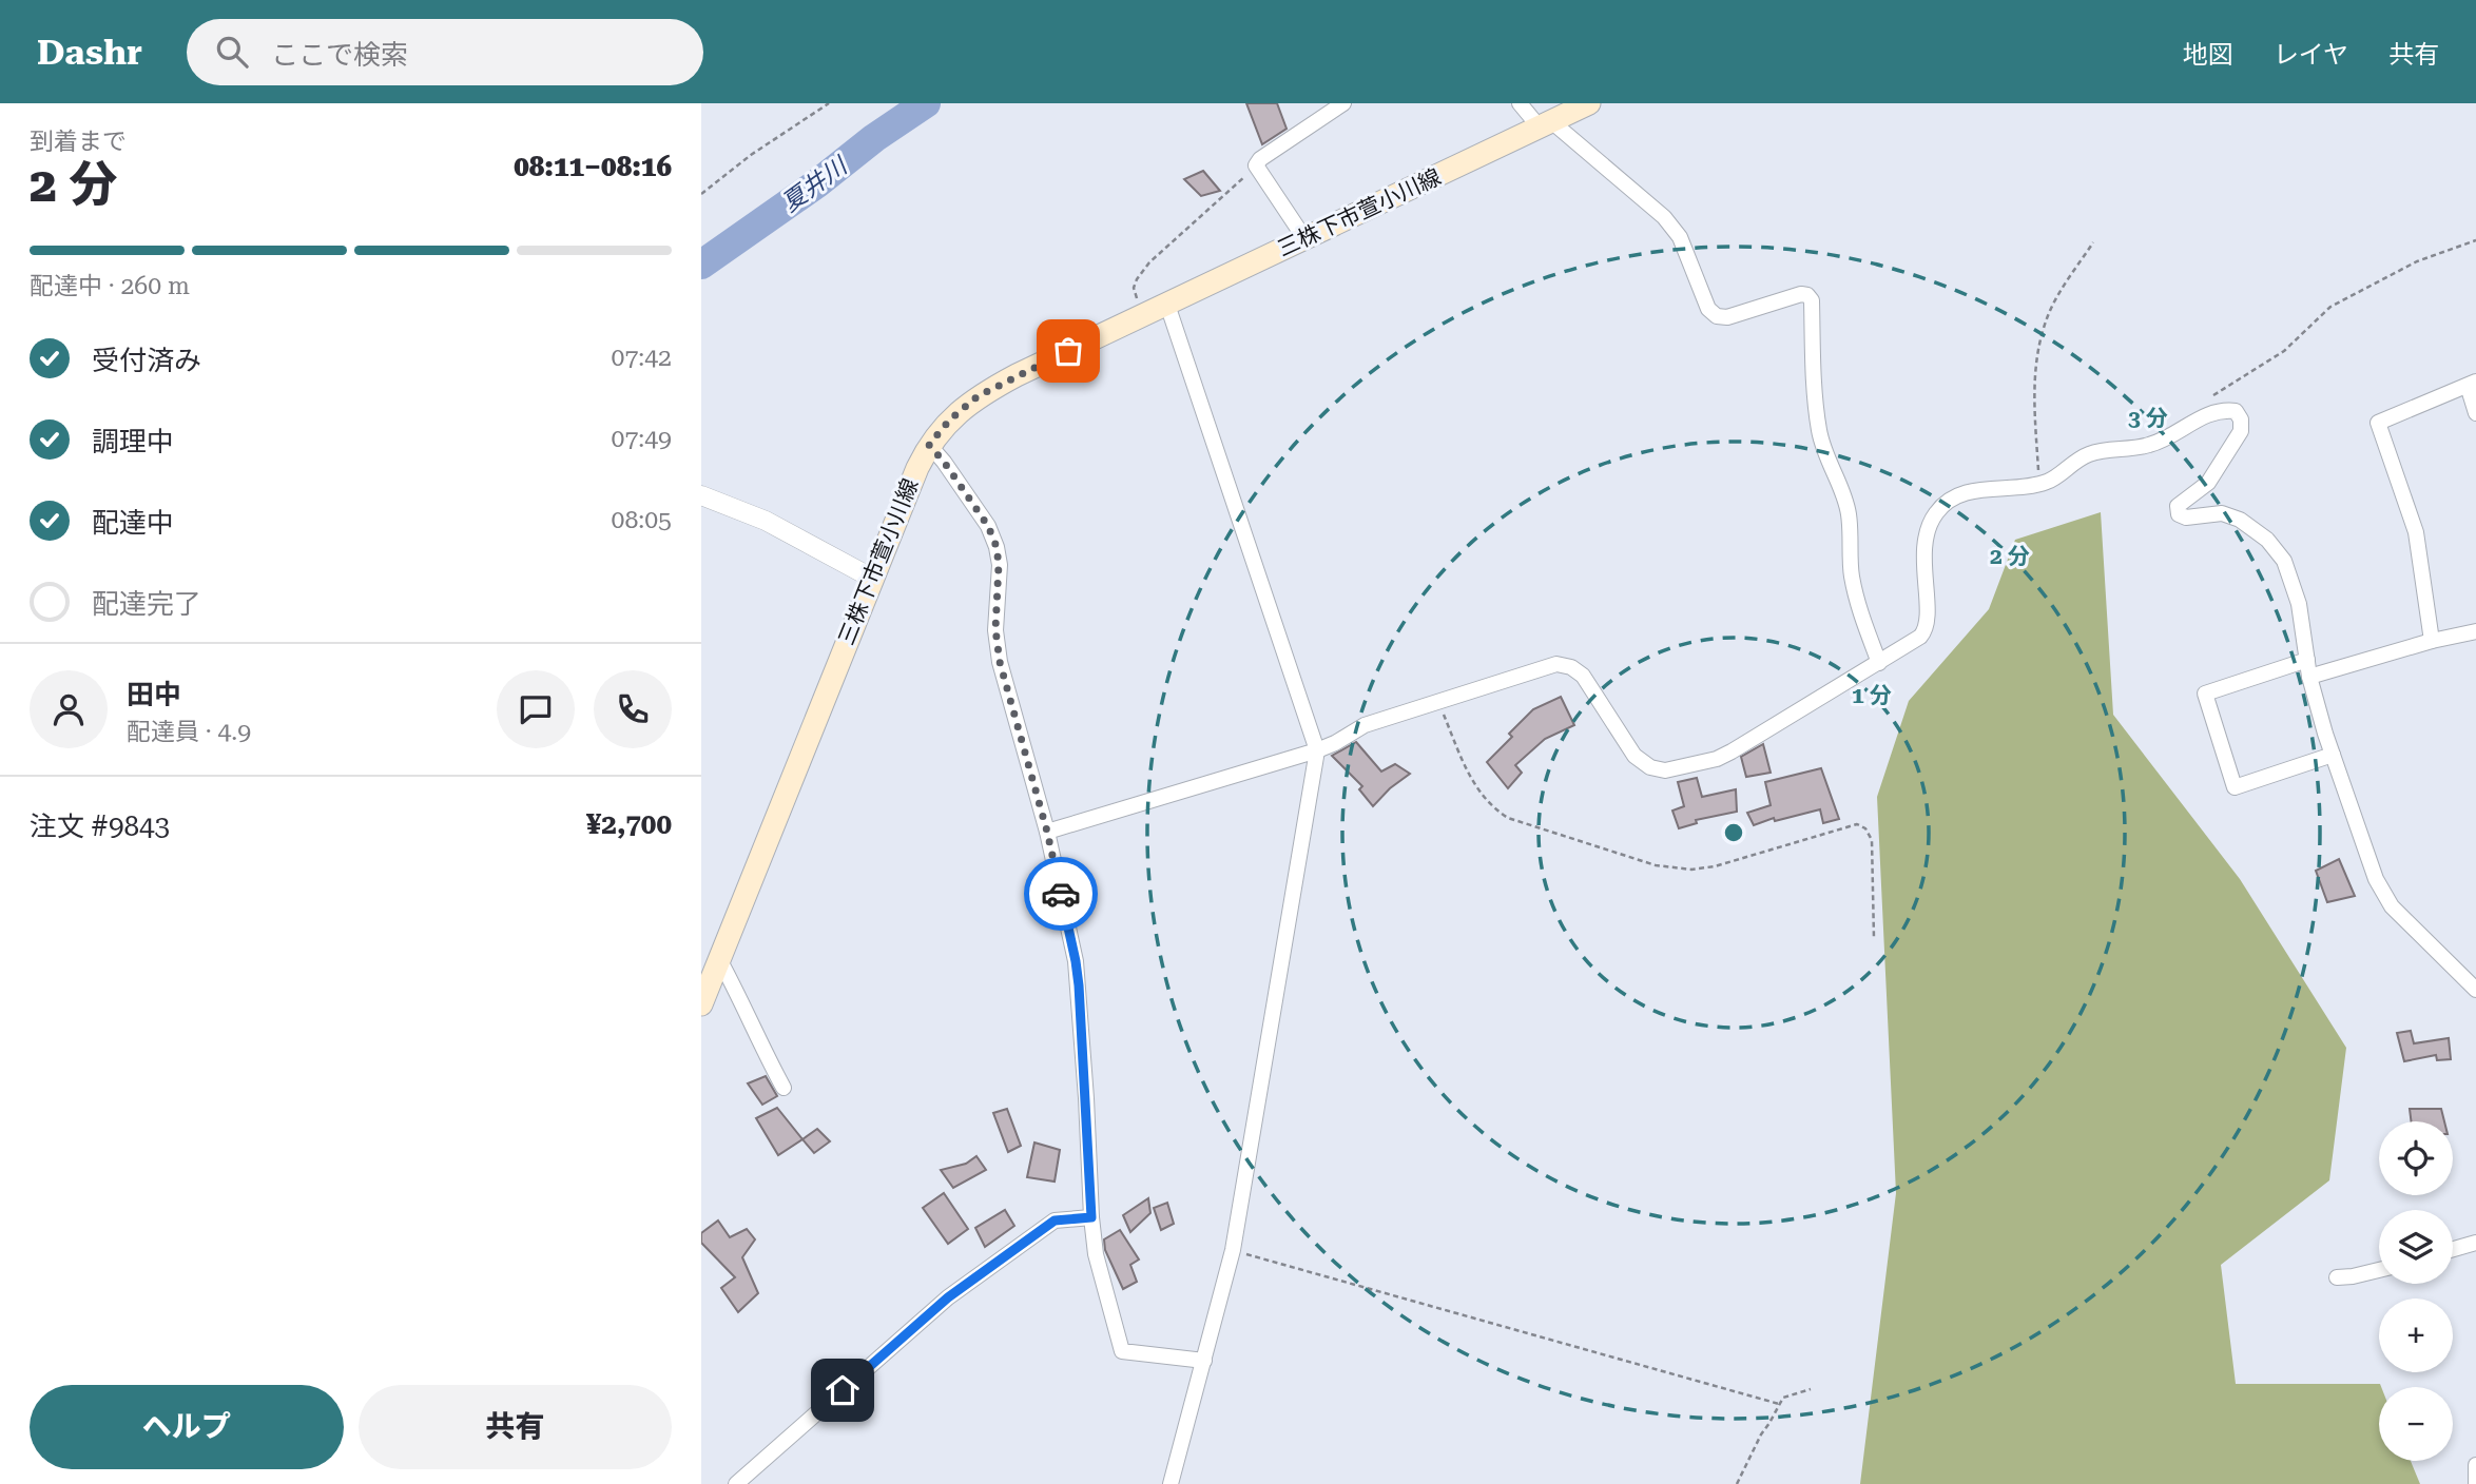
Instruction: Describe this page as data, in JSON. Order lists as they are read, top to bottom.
{
  "streets": {
    "main road": ["三株下市萱小川線"]
  },
  "water": ["夏井川"],
  "page": {
    "header": "Dashr",
    "search": "ここで検索",
    "nav": ["地図", "レイヤ", "共有"],
    "heading": ["2 分", "到着まで", "08:11–08:16"],
    "panel": [
      "田中",
      "配達員 · 4.9",
      "注文 #9843",
      "¥2,700"
    ],
    "bar": "配達中 · 260 m",
    "list": [
      ["受付済み", "07:42"],
      ["調理中", "07:49"],
      ["配達中", "08:05"],
      "配達完了"
    ],
    "map_buttons": ["+", "−"],
    "buttons": ["ヘルプ", "共有"]
  },
  "rings": ["3 分", "2 分", "1 分"]
}
